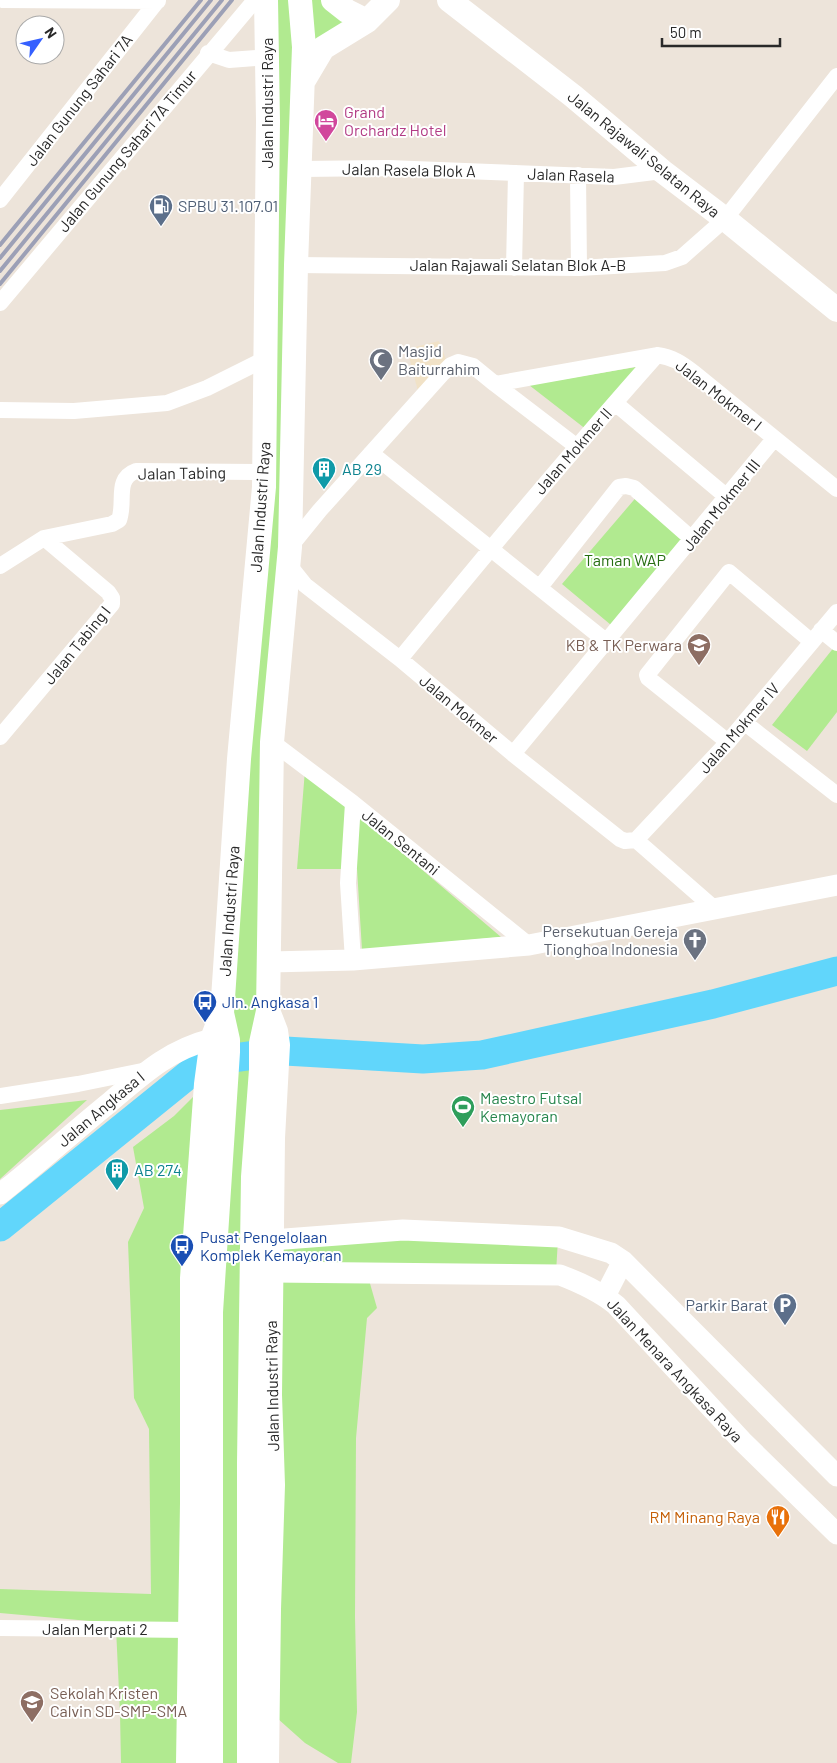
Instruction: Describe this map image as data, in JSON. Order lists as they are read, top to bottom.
{
  "streets": {
    "main road": ["Jalan Industri Raya", "Jalan Rajawali Selatan Raya"],
    "street": [
      "Jalan Gunung Sahari 7A",
      "Jalan Gunung Sahari 7A Timur",
      "Jalan Rasela Blok A",
      "Jalan Rasela",
      "Jalan Rajawali Selatan Blok A-B",
      "Jalan Mokmer I",
      "Jalan Mokmer II",
      "Jalan Tabing",
      "Jalan Mokmer III",
      "Jalan Tabing I",
      "Jalan Mokmer",
      "Jalan Mokmer IV",
      "Jalan Sentani",
      "Jalan Angkasa I",
      "Jalan Menara Angkasa Raya",
      "Jalan Merpati 2"
    ]
  },
  "crossings": [
    ["Jalan Industri Raya", "Jalan Rasela Blok A"],
    ["Jalan Industri Raya", "Jalan Rajawali Selatan Blok A-B"],
    ["Jalan Industri Raya", "Jalan Tabing"],
    ["Jalan Industri Raya", "Jalan Mokmer"],
    ["Jalan Industri Raya", "Jalan Sentani"],
    ["Jalan Industri Raya", "Jalan Angkasa I"],
    ["Jalan Industri Raya", "Jalan Menara Angkasa Raya"],
    ["Jalan Industri Raya", "Jalan Merpati 2"],
    ["Jalan Rajawali Selatan Raya", "Jalan Rasela"],
    ["Jalan Rajawali Selatan Raya", "Jalan Rajawali Selatan Blok A-B"],
    ["Jalan Rasela Blok A", "Jalan Rasela"],
    ["Jalan Rasela", "Jalan Rajawali Selatan Blok A-B"],
    ["Jalan Mokmer I", "Jalan Mokmer II"],
    ["Jalan Mokmer I", "Jalan Mokmer III"],
    ["Jalan Mokmer II", "Jalan Mokmer"],
    ["Jalan Tabing", "Jalan Tabing I"],
    ["Jalan Mokmer III", "Jalan Mokmer"],
    ["Jalan Mokmer", "Jalan Mokmer IV"]
  ],
  "parks": ["Taman WAP"],
  "places": {
    "hotel": ["Grand Orchardz Hotel"],
    "fuel station": ["SPBU 31.107.01"],
    "mosque": ["Masjid Baiturrahim"],
    "building": ["AB 29", "AB 274"],
    "school or university": ["KB & TK Perwara", "Sekolah Kristen Calvin SD-SMP-SMA"],
    "church": ["Persekutuan Gereja Tionghoa Indonesia"],
    "bus stop": ["Jln. Angkasa 1", "Pusat Pengelolaan Komplek Kemayoran"],
    "sports": ["Maestro Futsal Kemayoran"],
    "parking": ["Parkir Barat"],
    "restaurant": ["RM Minang Raya"]
  },
  "scale_bar": "50 m",
  "north": "top right"
}
